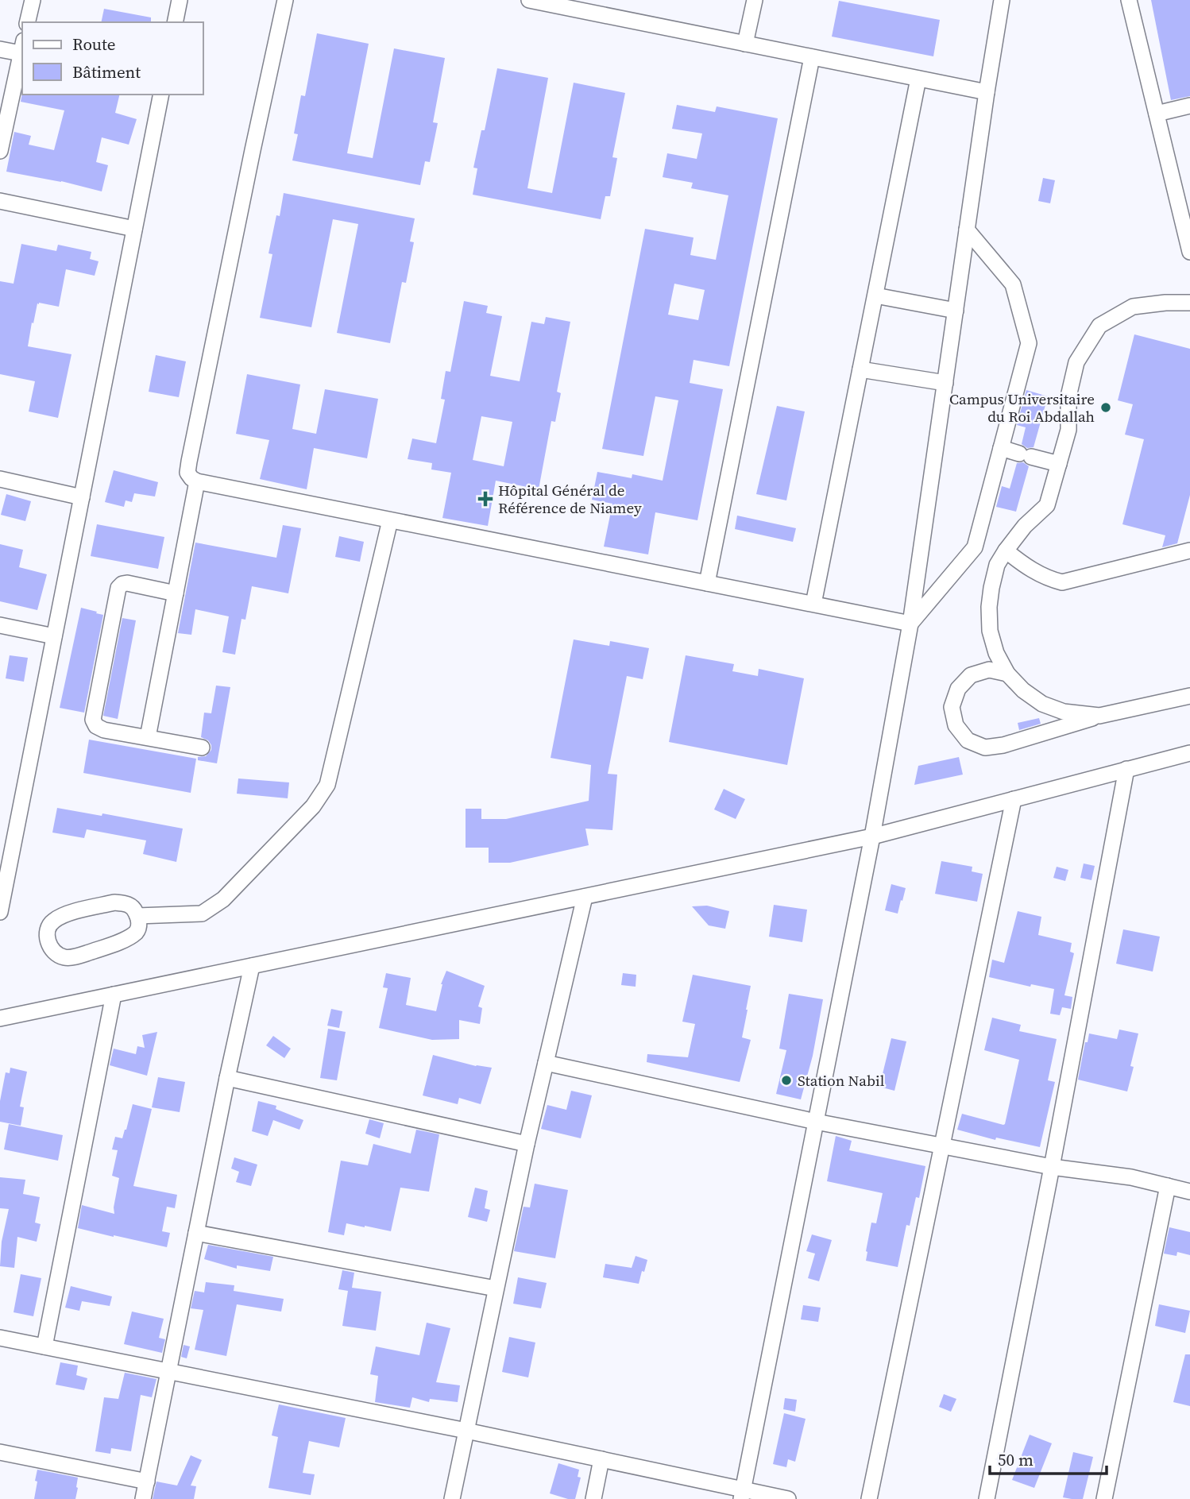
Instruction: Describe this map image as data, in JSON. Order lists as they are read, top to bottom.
{
  "places": {
    "other": ["Campus Universitaire du Roi Abdallah", "Station Nabil"],
    "health": ["Hôpital Général de Référence de Niamey"]
  },
  "legend": ["Route", "Bâtiment"],
  "scale_bar": "50 m"
}
